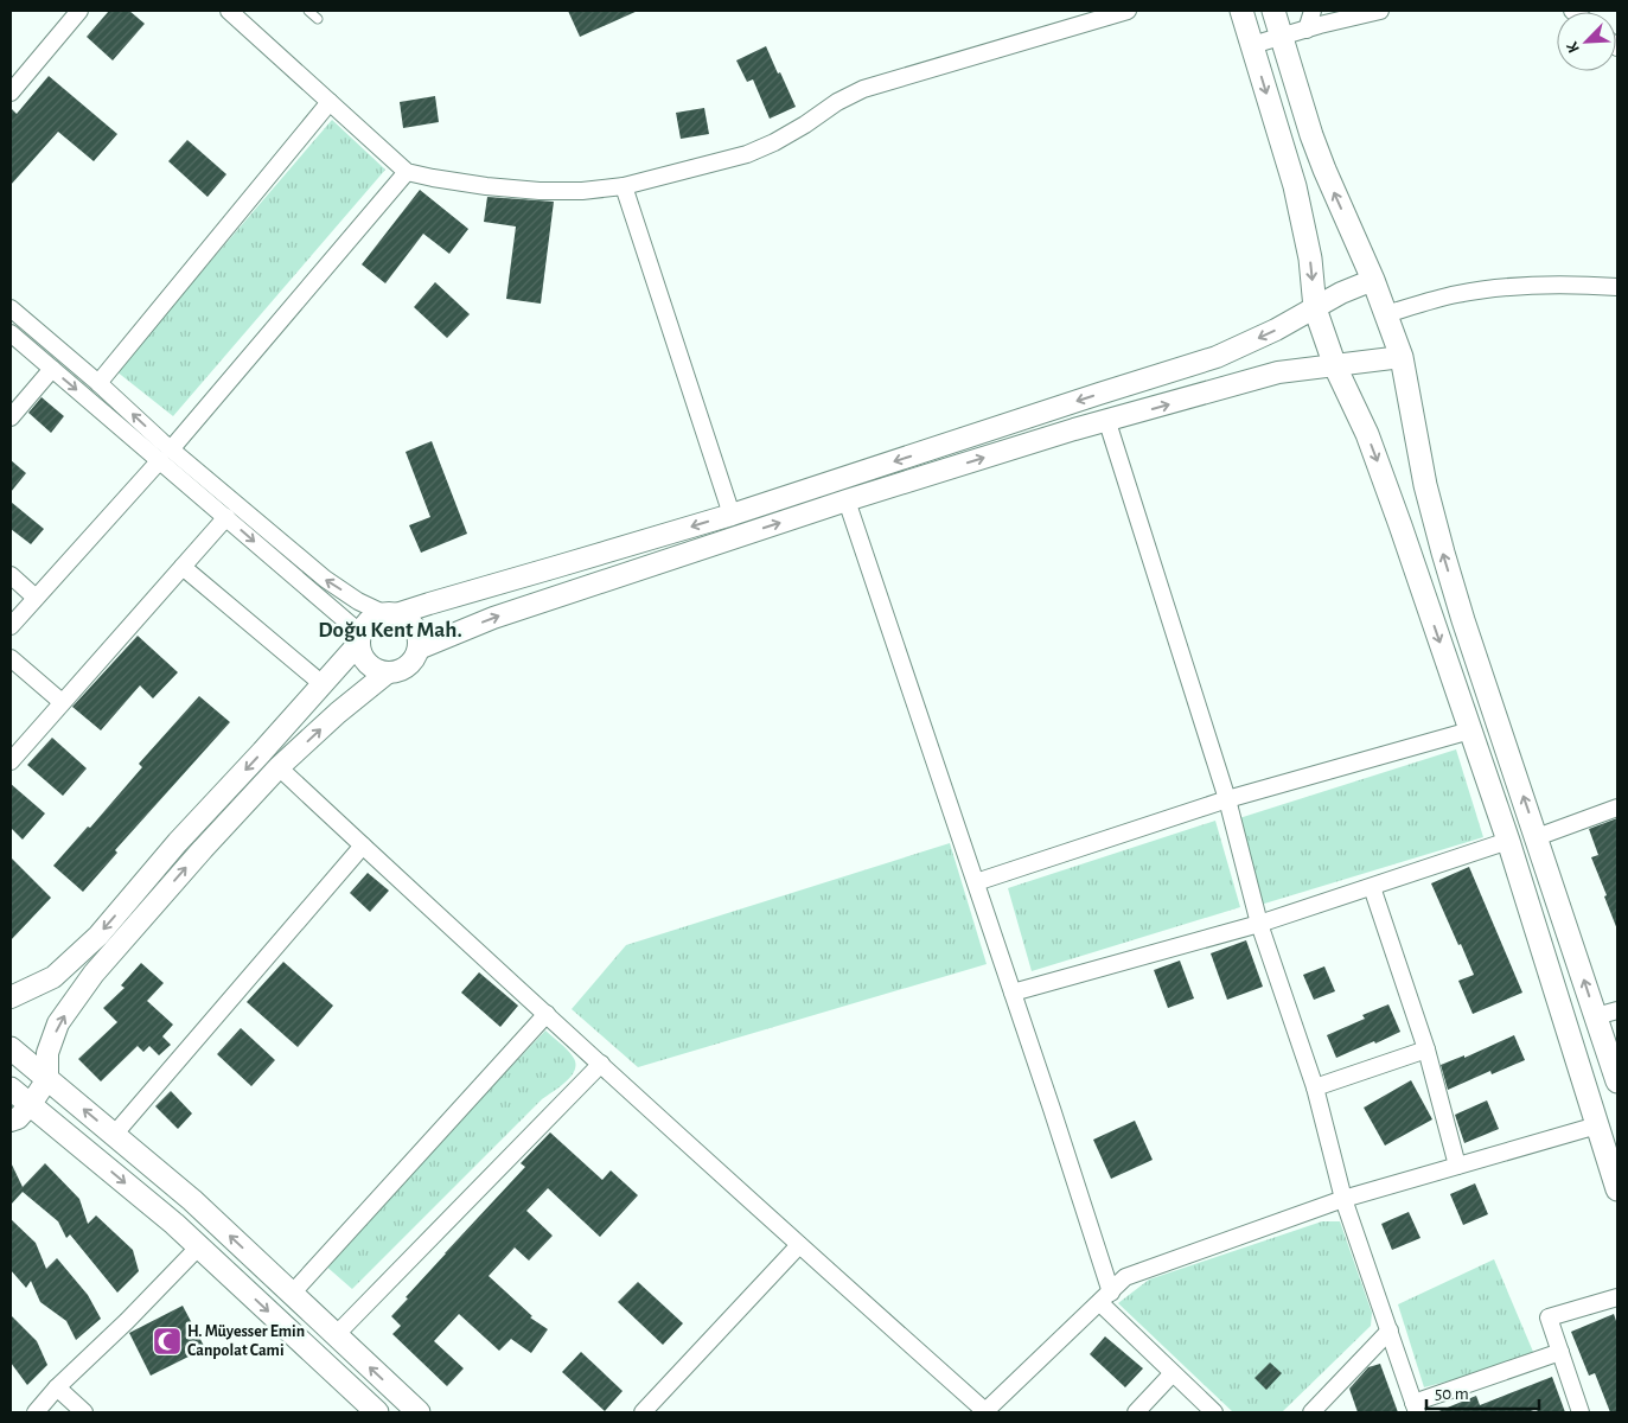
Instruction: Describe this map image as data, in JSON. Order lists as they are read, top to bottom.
{
  "districts": ["Doğu Kent Mah."],
  "places": {
    "mosque": ["H. Müyesser Emin Canpolat Cami"]
  },
  "scale_bar": "50 m",
  "north": "bottom left"
}
